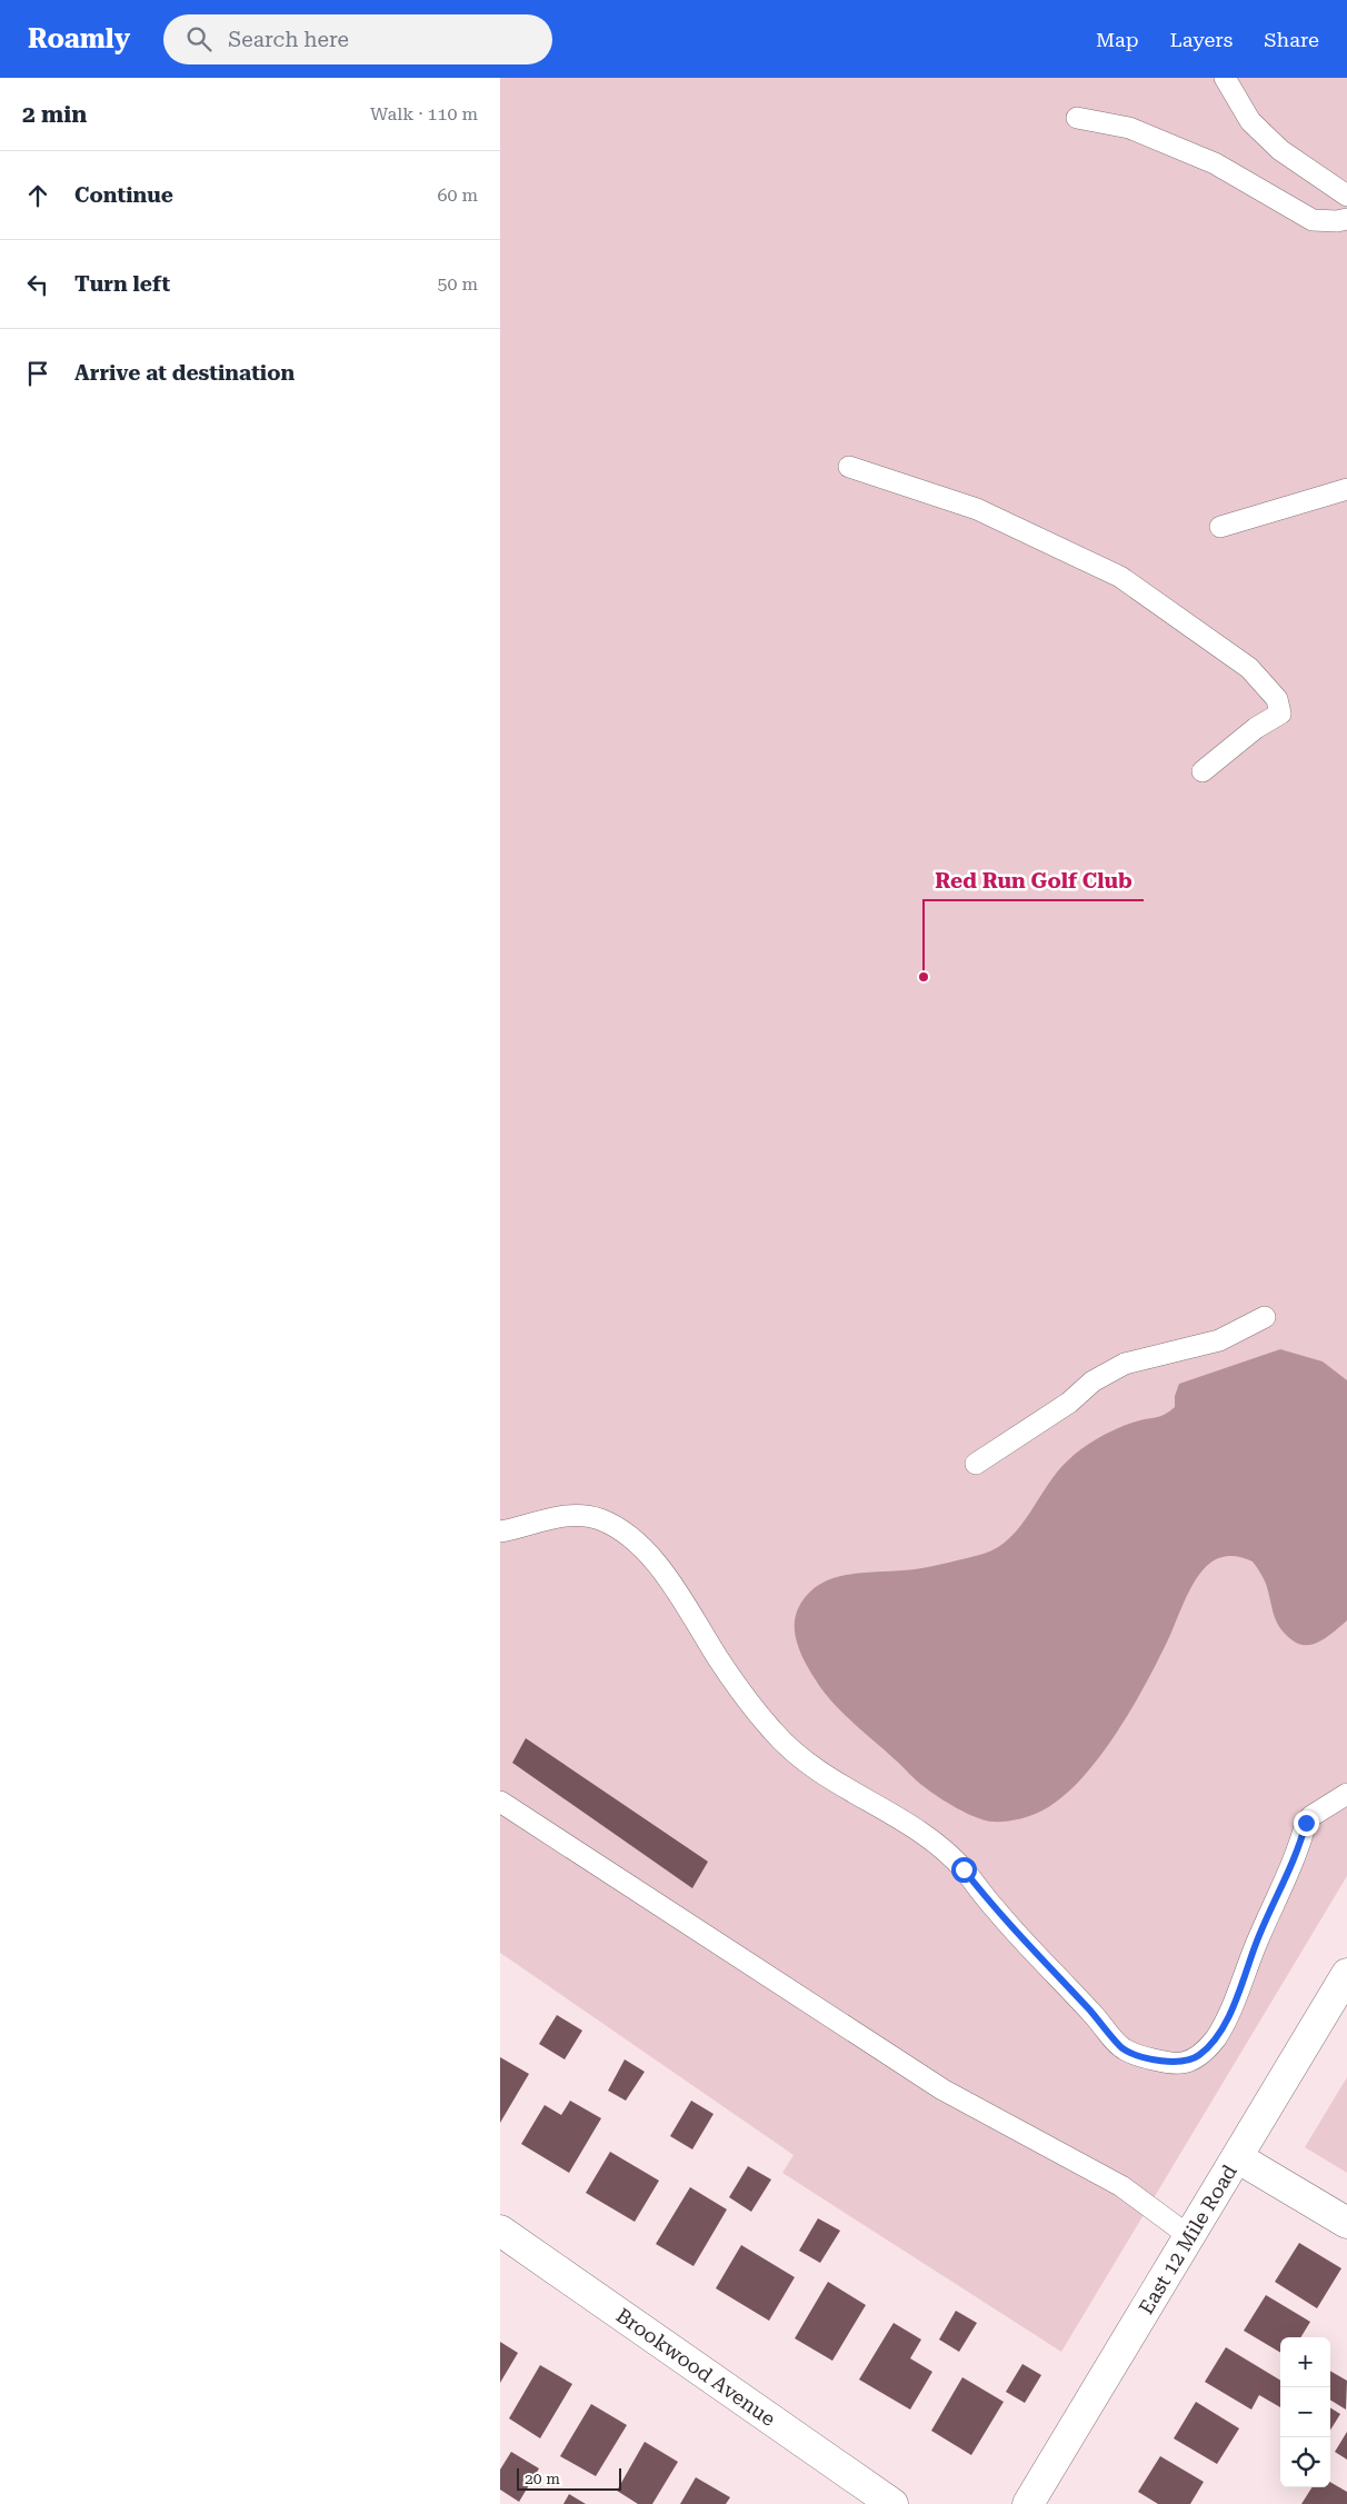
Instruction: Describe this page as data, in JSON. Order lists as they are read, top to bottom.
{
  "streets": {
    "main road": ["East 12 Mile Road", "Brookwood Avenue"]
  },
  "places": ["Red Run Golf Club"],
  "scale_bar": "20 m",
  "page": {
    "header": "Roamly",
    "search": "Search here",
    "nav": ["Map", "Layers", "Share"],
    "heading": ["2 min", "Walk · 110 m"],
    "list": [
      ["Continue", "60 m"],
      ["Turn left", "50 m"],
      "Arrive at destination"
    ],
    "map_buttons": ["+", "−"],
    "scale": "20 m"
  }
}
